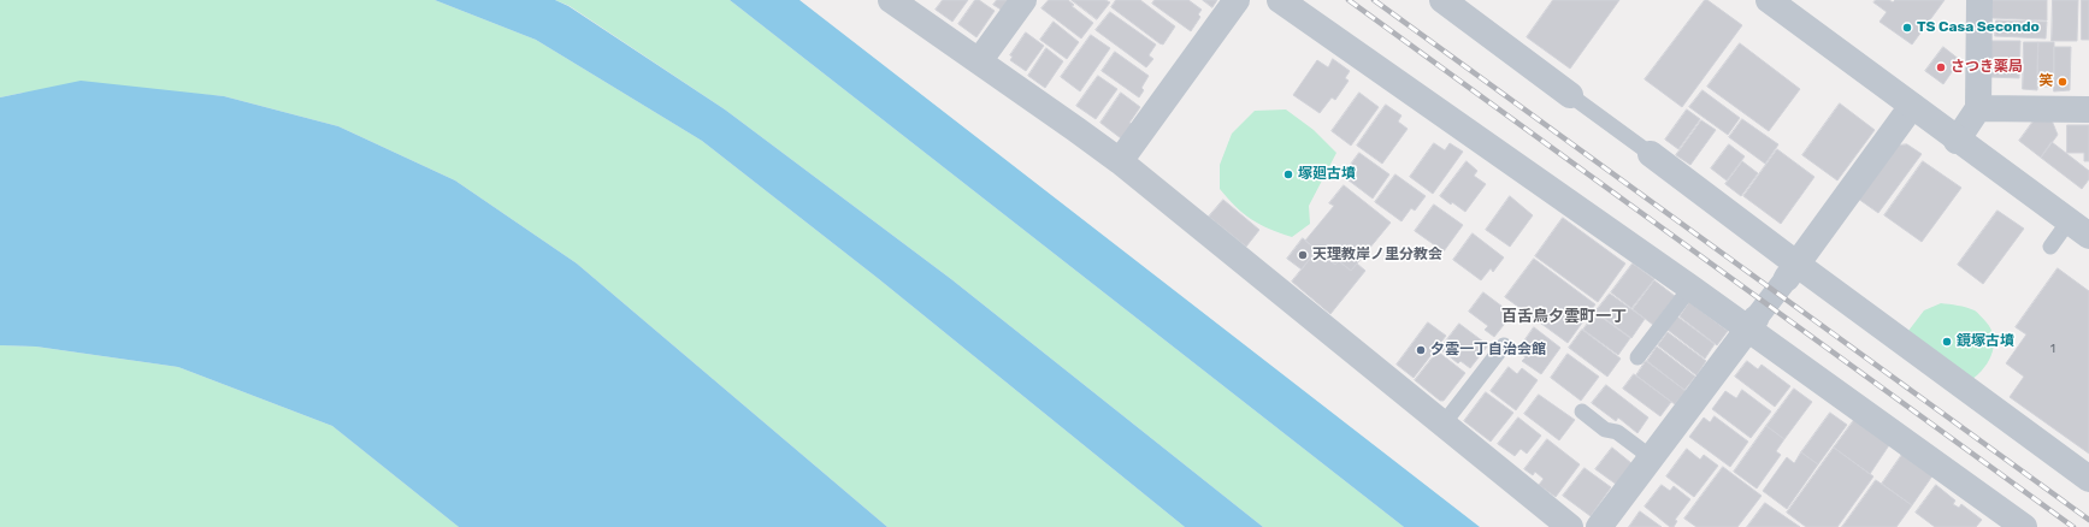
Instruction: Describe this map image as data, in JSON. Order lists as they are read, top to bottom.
{
  "districts": ["百舌鳥夕雲町一丁"],
  "places": [
    "TS Casa Secondo",
    "さつき薬局",
    "笑",
    "塚廻古墳",
    "天理教岸ノ里分教会",
    "鏡塚古墳",
    "夕雲一丁自治会館"
  ],
  "house_numbers": ["1"]
}
